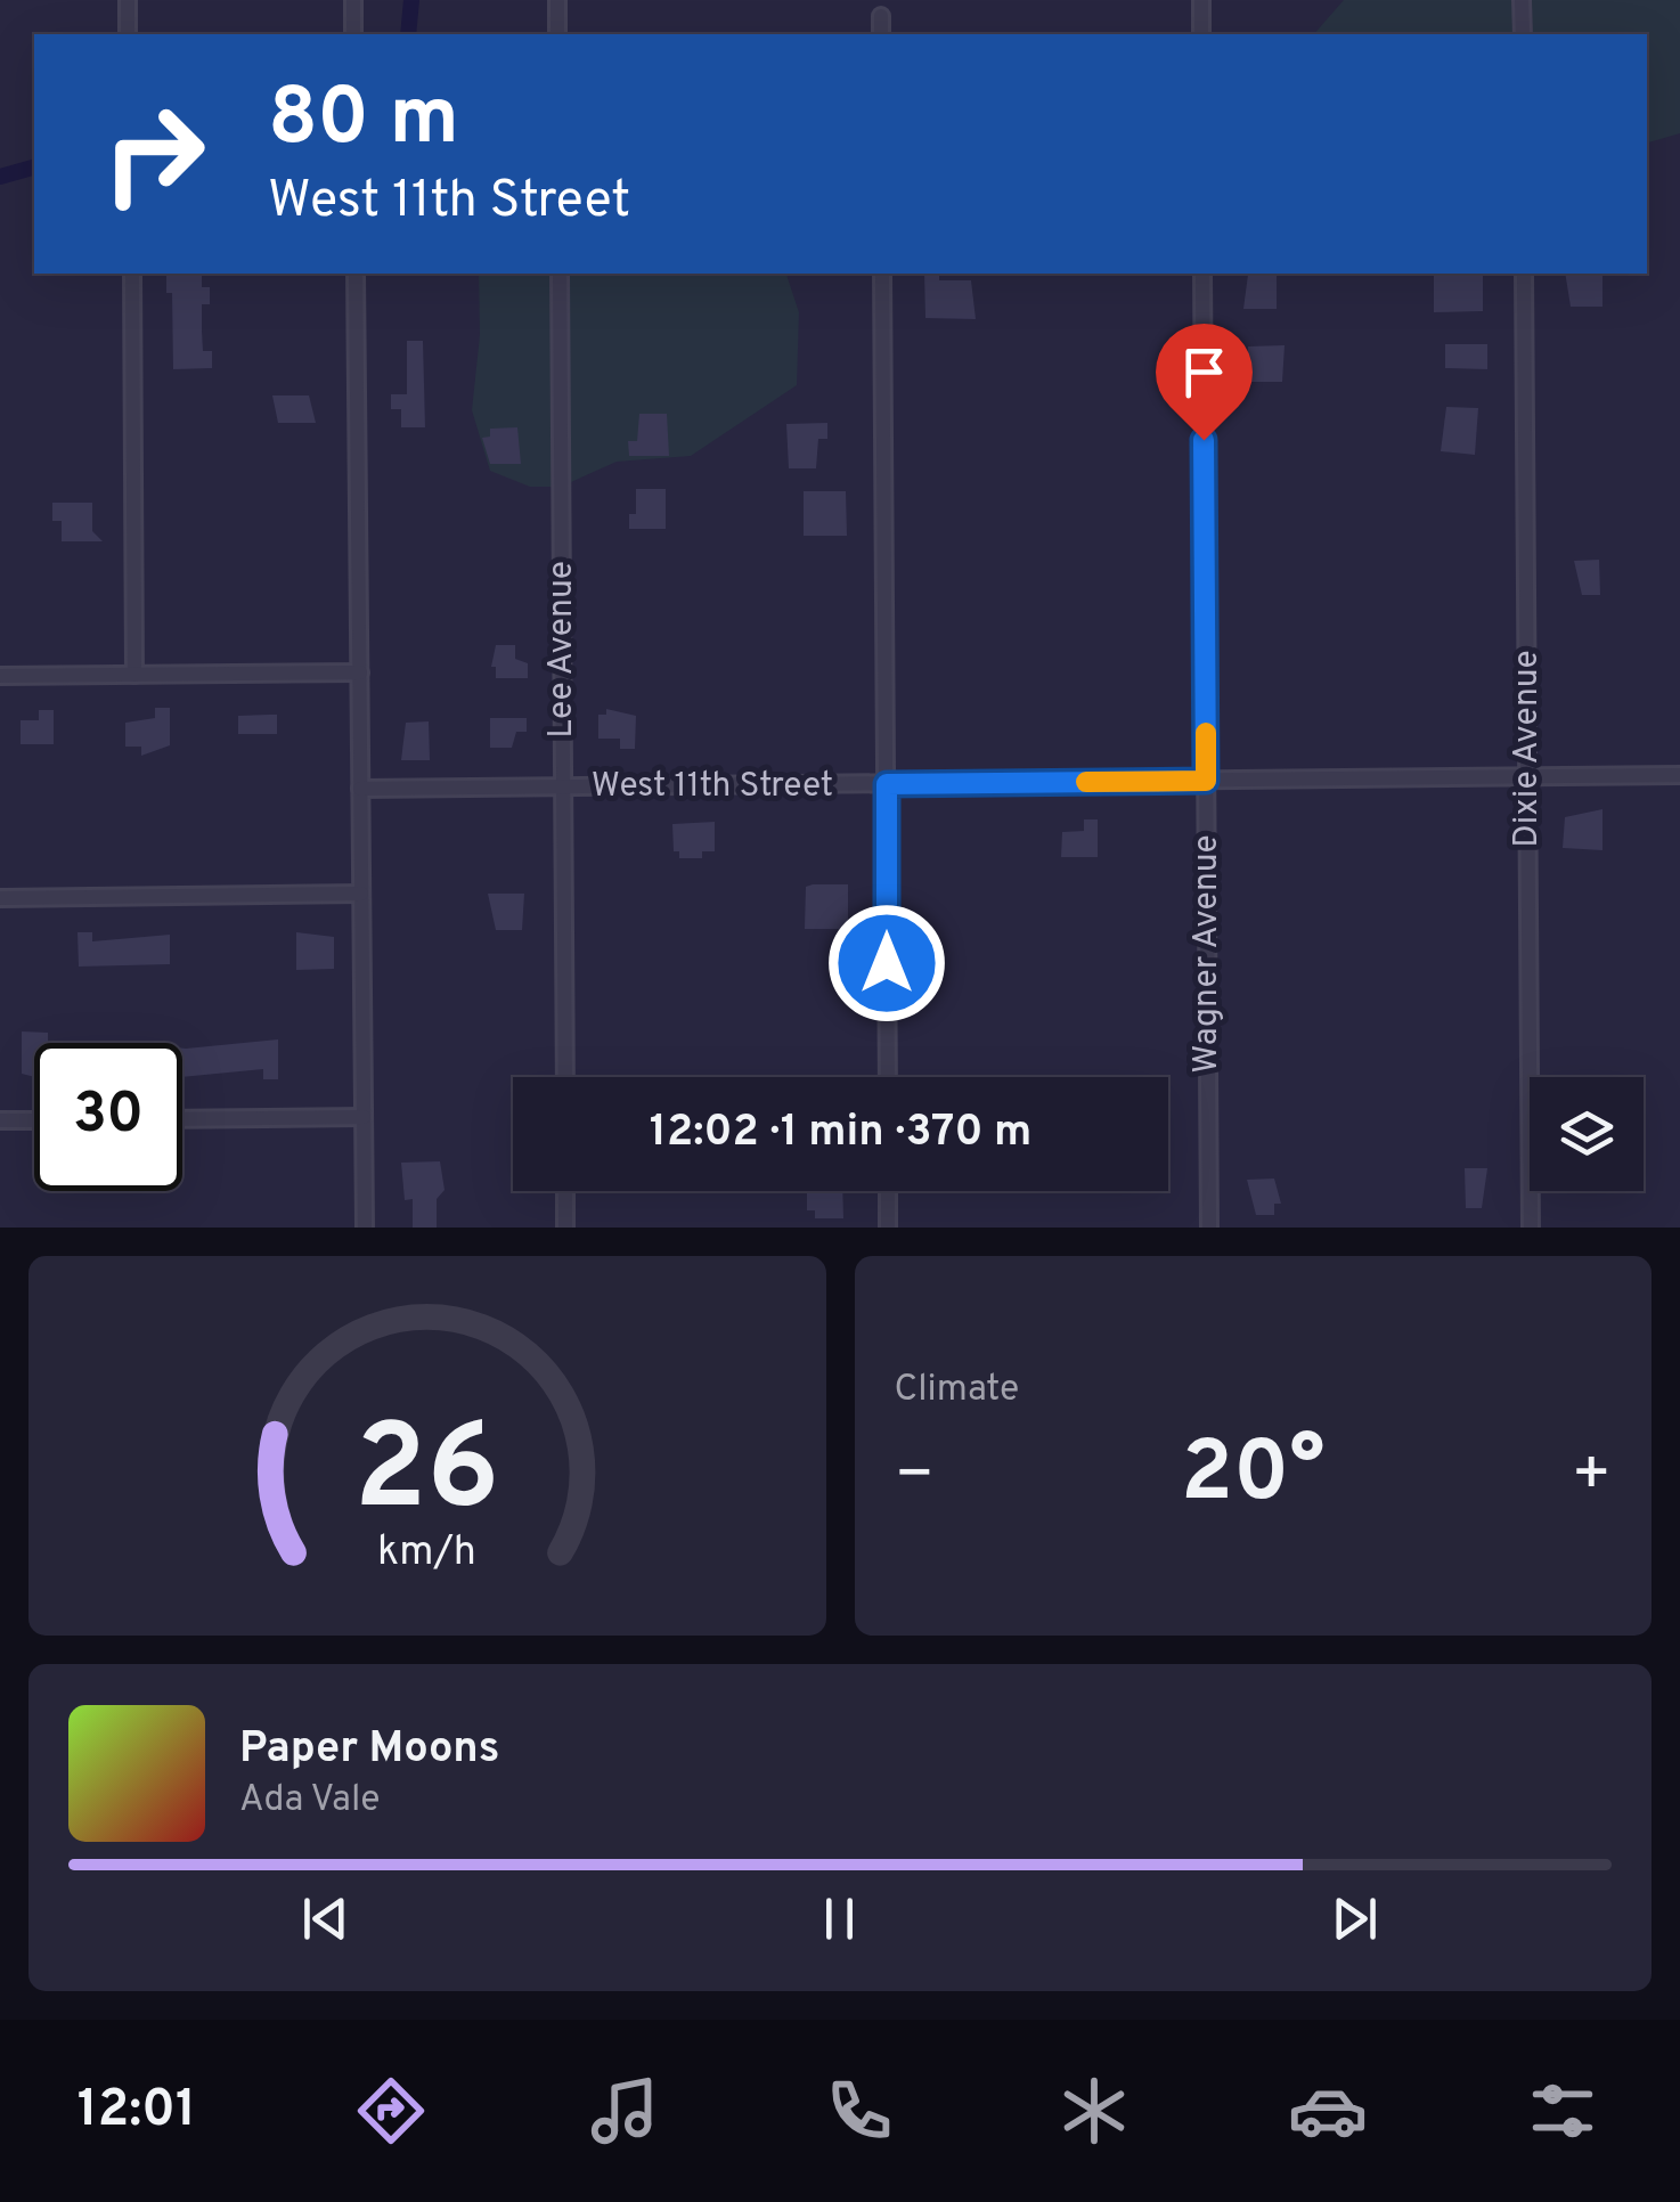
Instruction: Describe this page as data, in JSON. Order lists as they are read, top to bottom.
{
  "streets": {
    "street": [
      "Lee Avenue",
      "Dixie Avenue",
      "West 11th Street",
      "Wagner Avenue"
    ]
  },
  "crossings": [
    ["Lee Avenue", "West 11th Street"],
    ["Dixie Avenue", "West 11th Street"],
    ["West 11th Street", "Wagner Avenue"]
  ],
  "page": {
    "turn": ["80 m", "West 11th Street"],
    "limit": "30",
    "trip": "12:02 · 1 min · 370 m",
    "tile": "Climate",
    "heat": ["−", "20°", "+"],
    "song": ["Paper Moons", "Ada Vale"],
    "tabs": "12:01",
    "gauge": ["26", "km/h"]
  }
}
